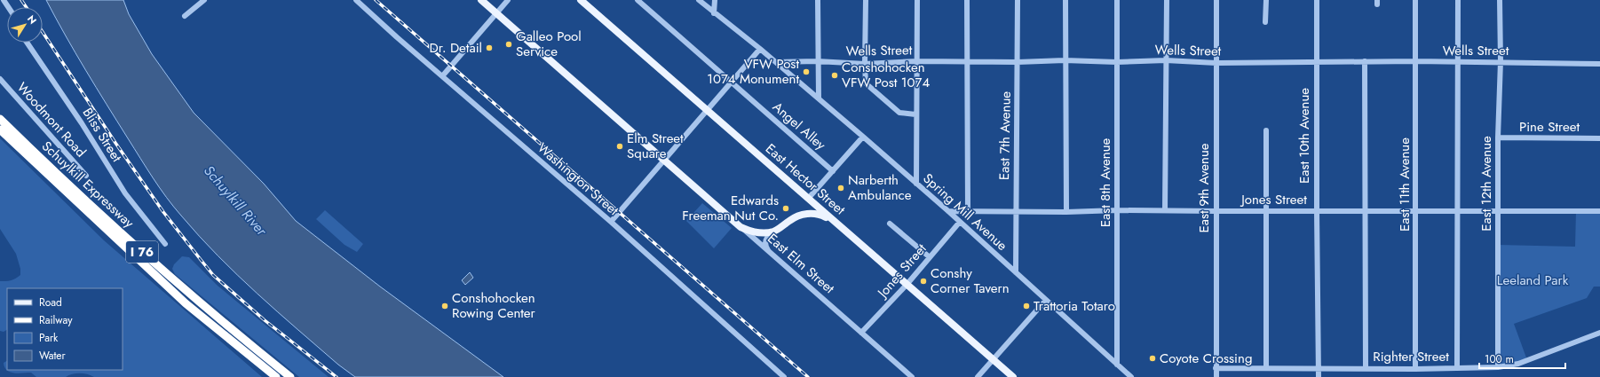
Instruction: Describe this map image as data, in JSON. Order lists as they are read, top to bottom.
{
  "streets": {
    "highway": ["Schuylkill Expressway", "I 76"],
    "main road": ["East Hector Street", "East Elm Street"],
    "street": [
      "Wells Street",
      "Woodmont Road",
      "Angel Alley",
      "Pine Street",
      "Bliss Street",
      "East 7th Avenue",
      "East 10th Avenue",
      "Washington Street",
      "East 8th Avenue",
      "East 12th Avenue",
      "East 11th Avenue",
      "East 9th Avenue",
      "Jones Street",
      "Spring Mill Avenue",
      "Righter Street"
    ]
  },
  "crossings": [
    ["Wells Street", "East 7th Avenue"],
    ["Wells Street", "East 10th Avenue"],
    ["Wells Street", "East 8th Avenue"],
    ["Wells Street", "East 12th Avenue"],
    ["Wells Street", "East 11th Avenue"],
    ["Wells Street", "East 9th Avenue"],
    ["Wells Street", "Spring Mill Avenue"],
    ["Pine Street", "East 12th Avenue"],
    ["East 7th Avenue", "Jones Street"],
    ["East 7th Avenue", "Spring Mill Avenue"],
    ["East 10th Avenue", "Jones Street"],
    ["East 10th Avenue", "Righter Street"],
    ["East Hector Street", "Jones Street"],
    ["East 8th Avenue", "Jones Street"],
    ["East 8th Avenue", "Spring Mill Avenue"],
    ["East 12th Avenue", "Jones Street"],
    ["East 12th Avenue", "Righter Street"],
    ["East 11th Avenue", "Jones Street"],
    ["East 11th Avenue", "Righter Street"],
    ["East 9th Avenue", "Jones Street"],
    ["East 9th Avenue", "Righter Street"],
    ["Jones Street", "Spring Mill Avenue"],
    ["Jones Street", "East Elm Street"]
  ],
  "water": ["Schuylkill River"],
  "parks": ["Leeland Park"],
  "places": [
    "Galleo Pool Service",
    "Dr. Detail",
    "VFW Post 1074 Monument",
    "Conshohocken VFW Post 1074",
    "Elm Street Square",
    "Narberth Ambulance",
    "Edwards Freeman Nut Co.",
    "Conshy Corner Tavern",
    "Conshohocken Rowing Center",
    "Trattoria Totaro",
    "Coyote Crossing"
  ],
  "legend": [
    "Road",
    "Railway",
    "Park",
    "Water"
  ],
  "scale_bar": "100 m",
  "north": "top right"
}
